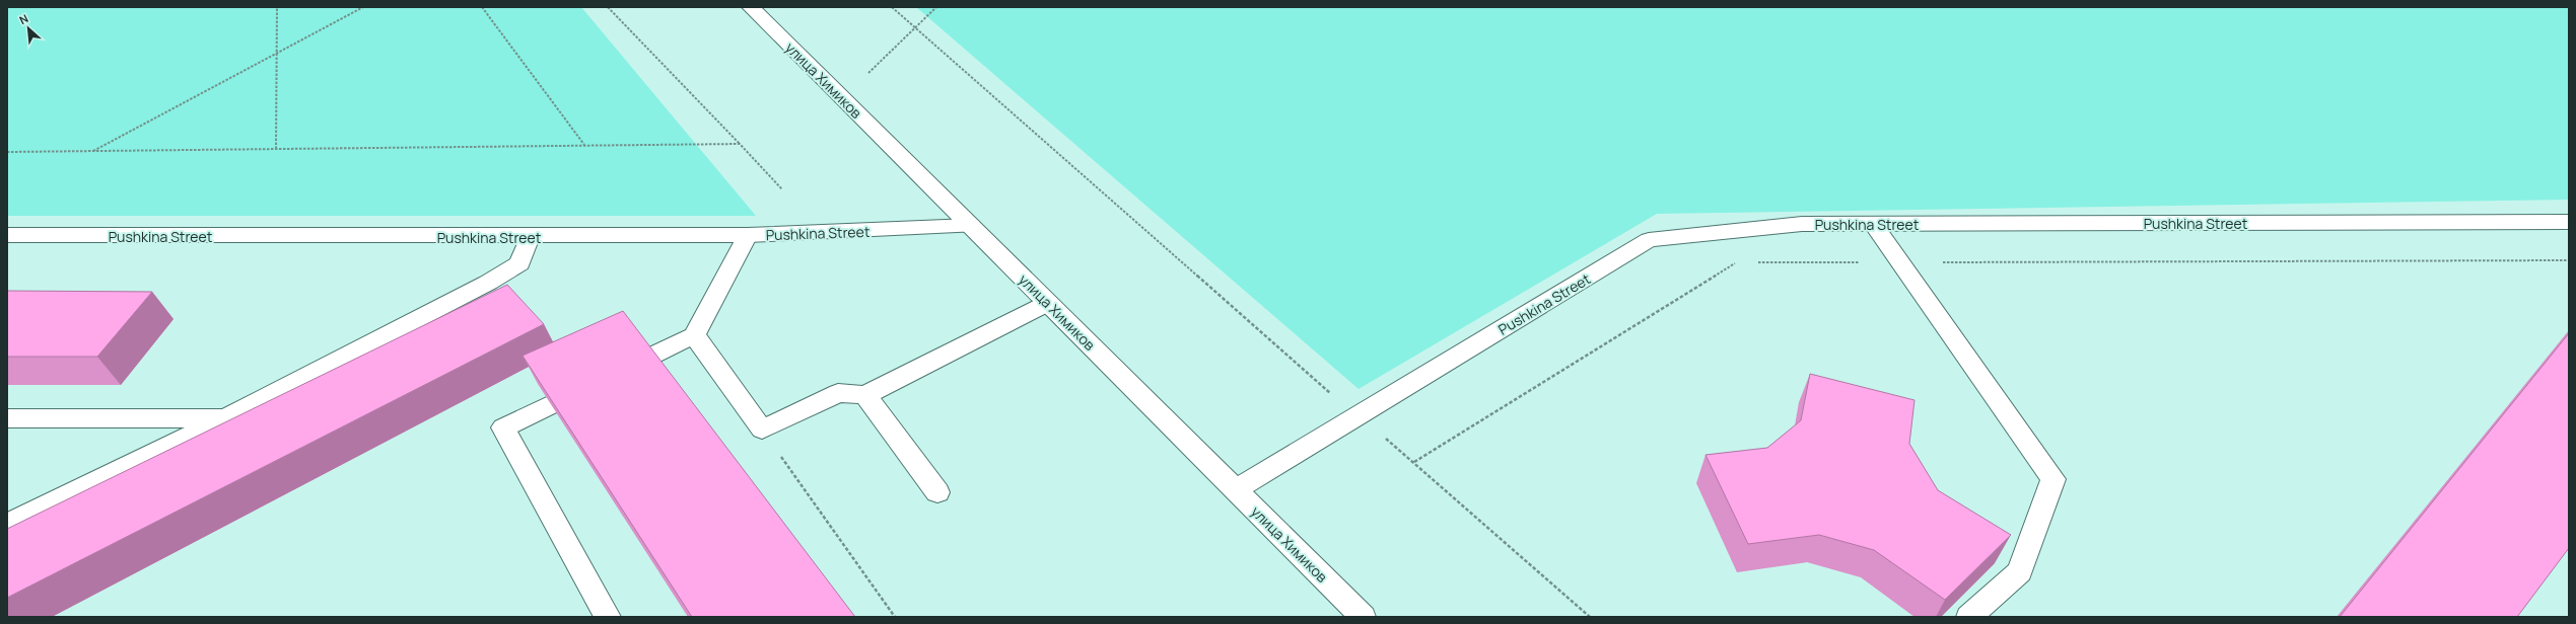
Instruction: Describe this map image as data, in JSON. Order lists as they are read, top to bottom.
{
  "streets": {
    "street": ["улица Химиков", "Pushkina Street"]
  },
  "crossings": [
    ["улица Химиков", "Pushkina Street"]
  ],
  "north": "top left"
}
